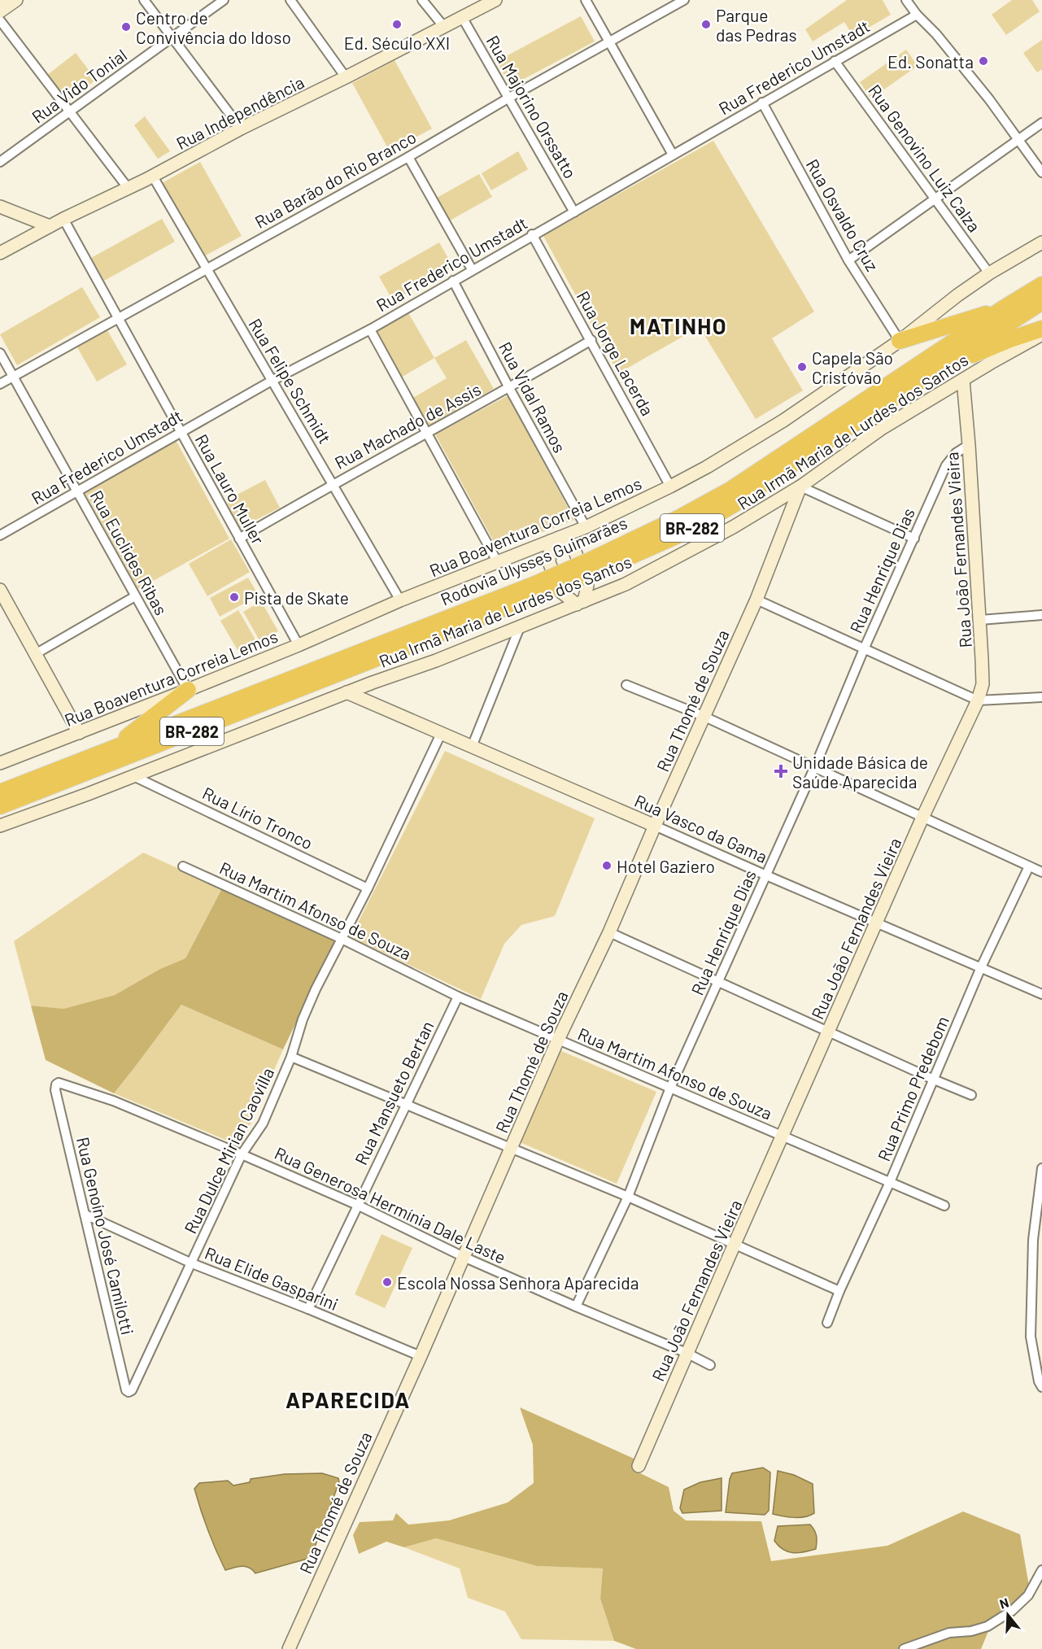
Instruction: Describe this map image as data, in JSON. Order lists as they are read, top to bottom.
{
  "streets": {
    "highway": ["BR-282", "Rodovia Ulysses Guimarães"],
    "street": [
      "Rua Frederico Umstadt",
      "Rua Vido Tonial",
      "Rua Majorino Orssatto",
      "Rua Independência",
      "Rua Genovino Luiz Calza",
      "Rua Barão do Rio Branco",
      "Rua Osvaldo Cruz",
      "Rua Jorge Lacerda",
      "Rua Felipe Schmidt",
      "Rua Vidal Ramos",
      "Rua Machado de Assis",
      "Rua Irmã Maria de Lurdes dos Santos",
      "Rua Lauro Muller",
      "Rua Boaventura Correia Lemos",
      "Rua João Fernandes Vieira",
      "Rua Euclides Ribas",
      "Rua Henrique Dias",
      "Rua Thomé de Souza",
      "Rua Lírio Tronco",
      "Rua Vasco da Gama",
      "Rua Martim Afonso de Souza",
      "Rua Primo Predebom",
      "Rua Mansueto Bertan",
      "Rua Dulce Mirian Caovilla",
      "Rua Generosa Hermínia Dale Laste",
      "Rua Genoíno José Camilotti",
      "Rua Elide Gasparini"
    ]
  },
  "crossings": [
    ["Rua Frederico Umstadt", "Rua Majorino Orssatto"],
    ["Rua Frederico Umstadt", "Rua Genovino Luiz Calza"],
    ["Rua Frederico Umstadt", "Rua Osvaldo Cruz"],
    ["Rua Frederico Umstadt", "Rua Jorge Lacerda"],
    ["Rua Frederico Umstadt", "Rua Felipe Schmidt"],
    ["Rua Frederico Umstadt", "Rua Vidal Ramos"],
    ["Rua Frederico Umstadt", "Rua Lauro Muller"],
    ["Rua Frederico Umstadt", "Rua Euclides Ribas"],
    ["Rua Majorino Orssatto", "Rua Independência"],
    ["Rua Majorino Orssatto", "Rua Barão do Rio Branco"],
    ["Rua Independência", "Rua Felipe Schmidt"],
    ["Rua Independência", "Rua Lauro Muller"],
    ["Rua Genovino Luiz Calza", "Rua Boaventura Correia Lemos"],
    ["Rua Barão do Rio Branco", "Rua Felipe Schmidt"],
    ["Rua Barão do Rio Branco", "Rua Lauro Muller"],
    ["Rua Barão do Rio Branco", "Rua Euclides Ribas"],
    ["Rua Osvaldo Cruz", "Rua Boaventura Correia Lemos"],
    ["Rua Jorge Lacerda", "Rua Machado de Assis"],
    ["Rua Jorge Lacerda", "Rua Boaventura Correia Lemos"],
    ["Rua Felipe Schmidt", "Rua Machado de Assis"],
    ["Rua Felipe Schmidt", "Rua Boaventura Correia Lemos"],
    ["Rua Vidal Ramos", "Rua Machado de Assis"],
    ["Rua Vidal Ramos", "Rua Boaventura Correia Lemos"],
    ["Rua Machado de Assis", "Rua Lauro Muller"],
    ["Rua Irmã Maria de Lurdes dos Santos", "Rua João Fernandes Vieira"],
    ["Rua Irmã Maria de Lurdes dos Santos", "Rua Thomé de Souza"],
    ["Rua Irmã Maria de Lurdes dos Santos", "Rua Lírio Tronco"],
    ["Rua Irmã Maria de Lurdes dos Santos", "Rua Vasco da Gama"],
    ["Rua Lauro Muller", "Rua Boaventura Correia Lemos"],
    ["Rua Boaventura Correia Lemos", "Rua Euclides Ribas"],
    ["Rua João Fernandes Vieira", "Rua Henrique Dias"],
    ["Rua João Fernandes Vieira", "Rua Vasco da Gama"],
    ["Rua João Fernandes Vieira", "Rua Martim Afonso de Souza"],
    ["Rua João Fernandes Vieira", "Rua Generosa Hermínia Dale Laste"],
    ["Rua Henrique Dias", "Rua Vasco da Gama"],
    ["Rua Henrique Dias", "Rua Martim Afonso de Souza"],
    ["Rua Henrique Dias", "Rua Generosa Hermínia Dale Laste"],
    ["Rua Thomé de Souza", "Rua Vasco da Gama"],
    ["Rua Thomé de Souza", "Rua Martim Afonso de Souza"],
    ["Rua Thomé de Souza", "Rua Generosa Hermínia Dale Laste"],
    ["Rua Thomé de Souza", "Rua Elide Gasparini"],
    ["Rua Lírio Tronco", "Rua Dulce Mirian Caovilla"],
    ["Rua Vasco da Gama", "Rua Primo Predebom"],
    ["Rua Vasco da Gama", "Rua Dulce Mirian Caovilla"],
    ["Rua Martim Afonso de Souza", "Rua Primo Predebom"],
    ["Rua Martim Afonso de Souza", "Rua Mansueto Bertan"],
    ["Rua Martim Afonso de Souza", "Rua Dulce Mirian Caovilla"],
    ["Rua Mansueto Bertan", "Rua Generosa Hermínia Dale Laste"],
    ["Rua Mansueto Bertan", "Rua Elide Gasparini"],
    ["Rua Dulce Mirian Caovilla", "Rua Generosa Hermínia Dale Laste"],
    ["Rua Dulce Mirian Caovilla", "Rua Genoíno José Camilotti"],
    ["Rua Dulce Mirian Caovilla", "Rua Elide Gasparini"],
    ["Rua Generosa Hermínia Dale Laste", "Rua Genoíno José Camilotti"],
    ["Rua Genoíno José Camilotti", "Rua Elide Gasparini"]
  ],
  "districts": ["MATINHO", "APARECIDA"],
  "places": {
    "other": [
      "Ed. Século XXI",
      "Parque das Pedras",
      "Centro de Convivência do Idoso",
      "Ed. Sonatta",
      "Capela São Cristóvão",
      "Pista de Skate",
      "Hotel Gaziero",
      "Escola Nossa Senhora Aparecida"
    ],
    "health": ["Unidade Básica de Saúde Aparecida"]
  },
  "north": "top"
}
